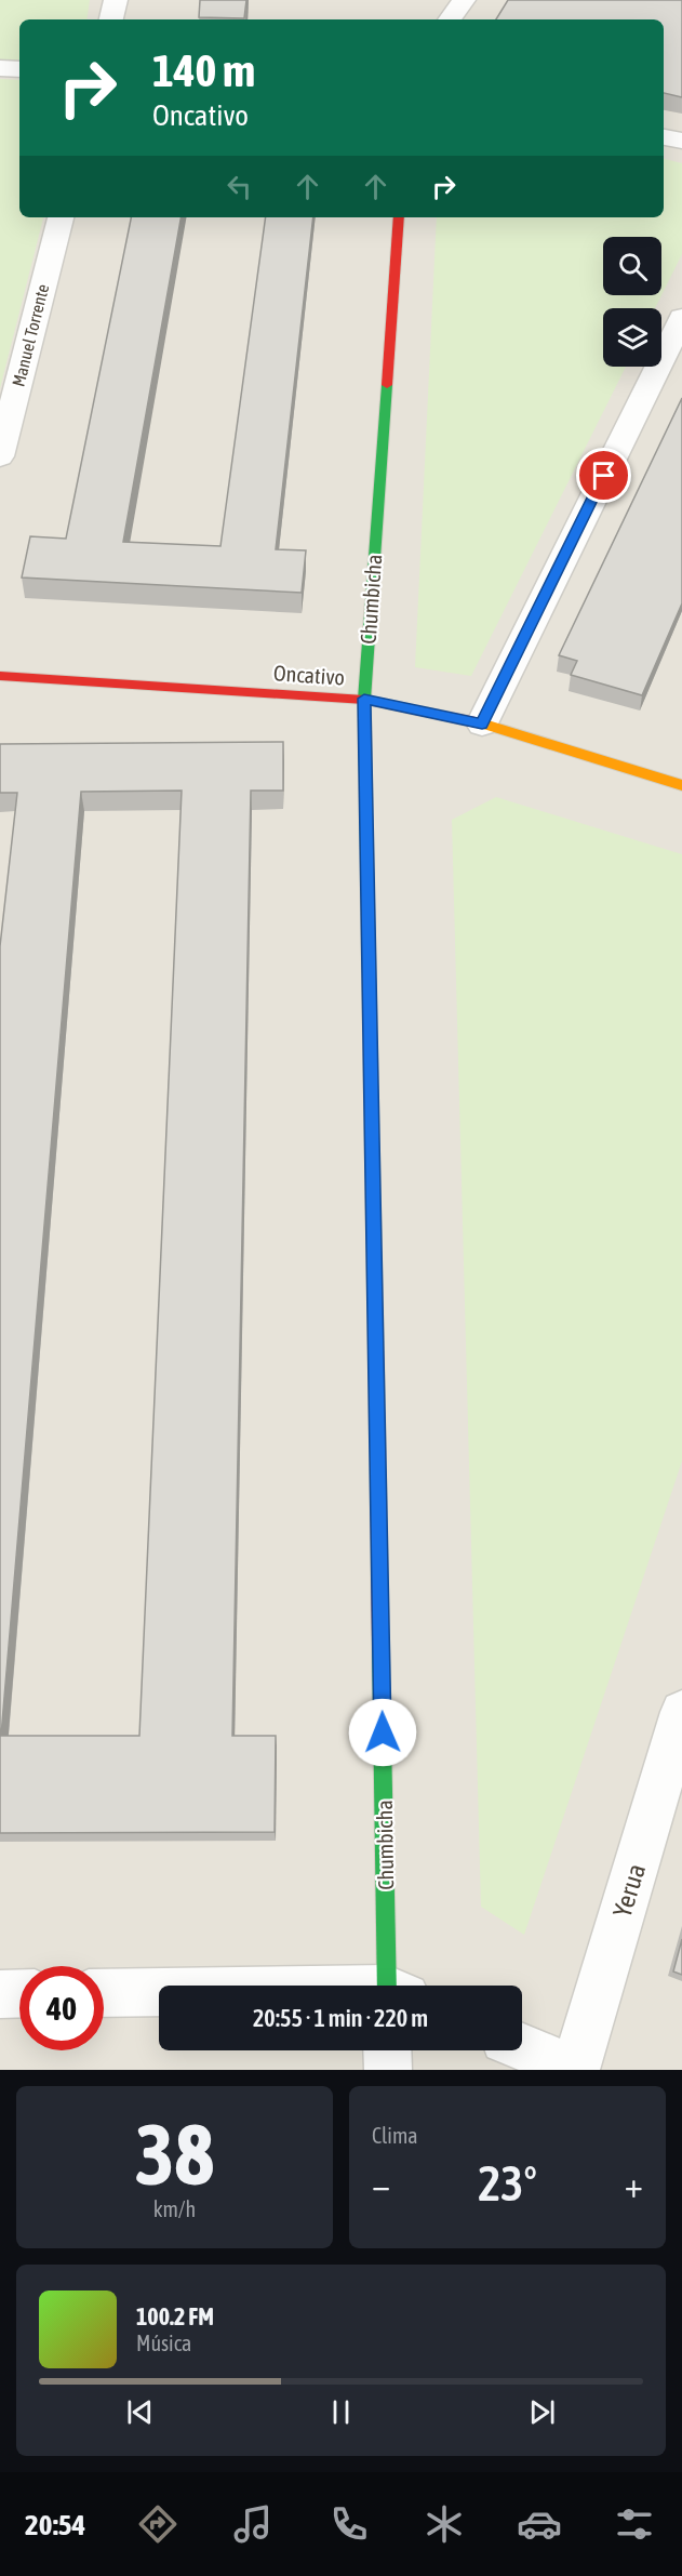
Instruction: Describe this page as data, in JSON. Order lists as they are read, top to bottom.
{
  "streets": {
    "street": [
      "Manuel Torrente",
      "Chumbicha",
      "Oncativo",
      "Yerua"
    ]
  },
  "crossings": [
    ["Chumbicha", "Oncativo"]
  ],
  "page": {
    "turn": ["140 m", "Oncativo"],
    "limit": "40",
    "trip": "20:55 · 1 min · 220 m",
    "tile": [
      ["38", "km/h"],
      "Clima"
    ],
    "heat": ["−", "23°", "+"],
    "song": ["100.2 FM", "Música"],
    "tabs": "20:54"
  }
}
